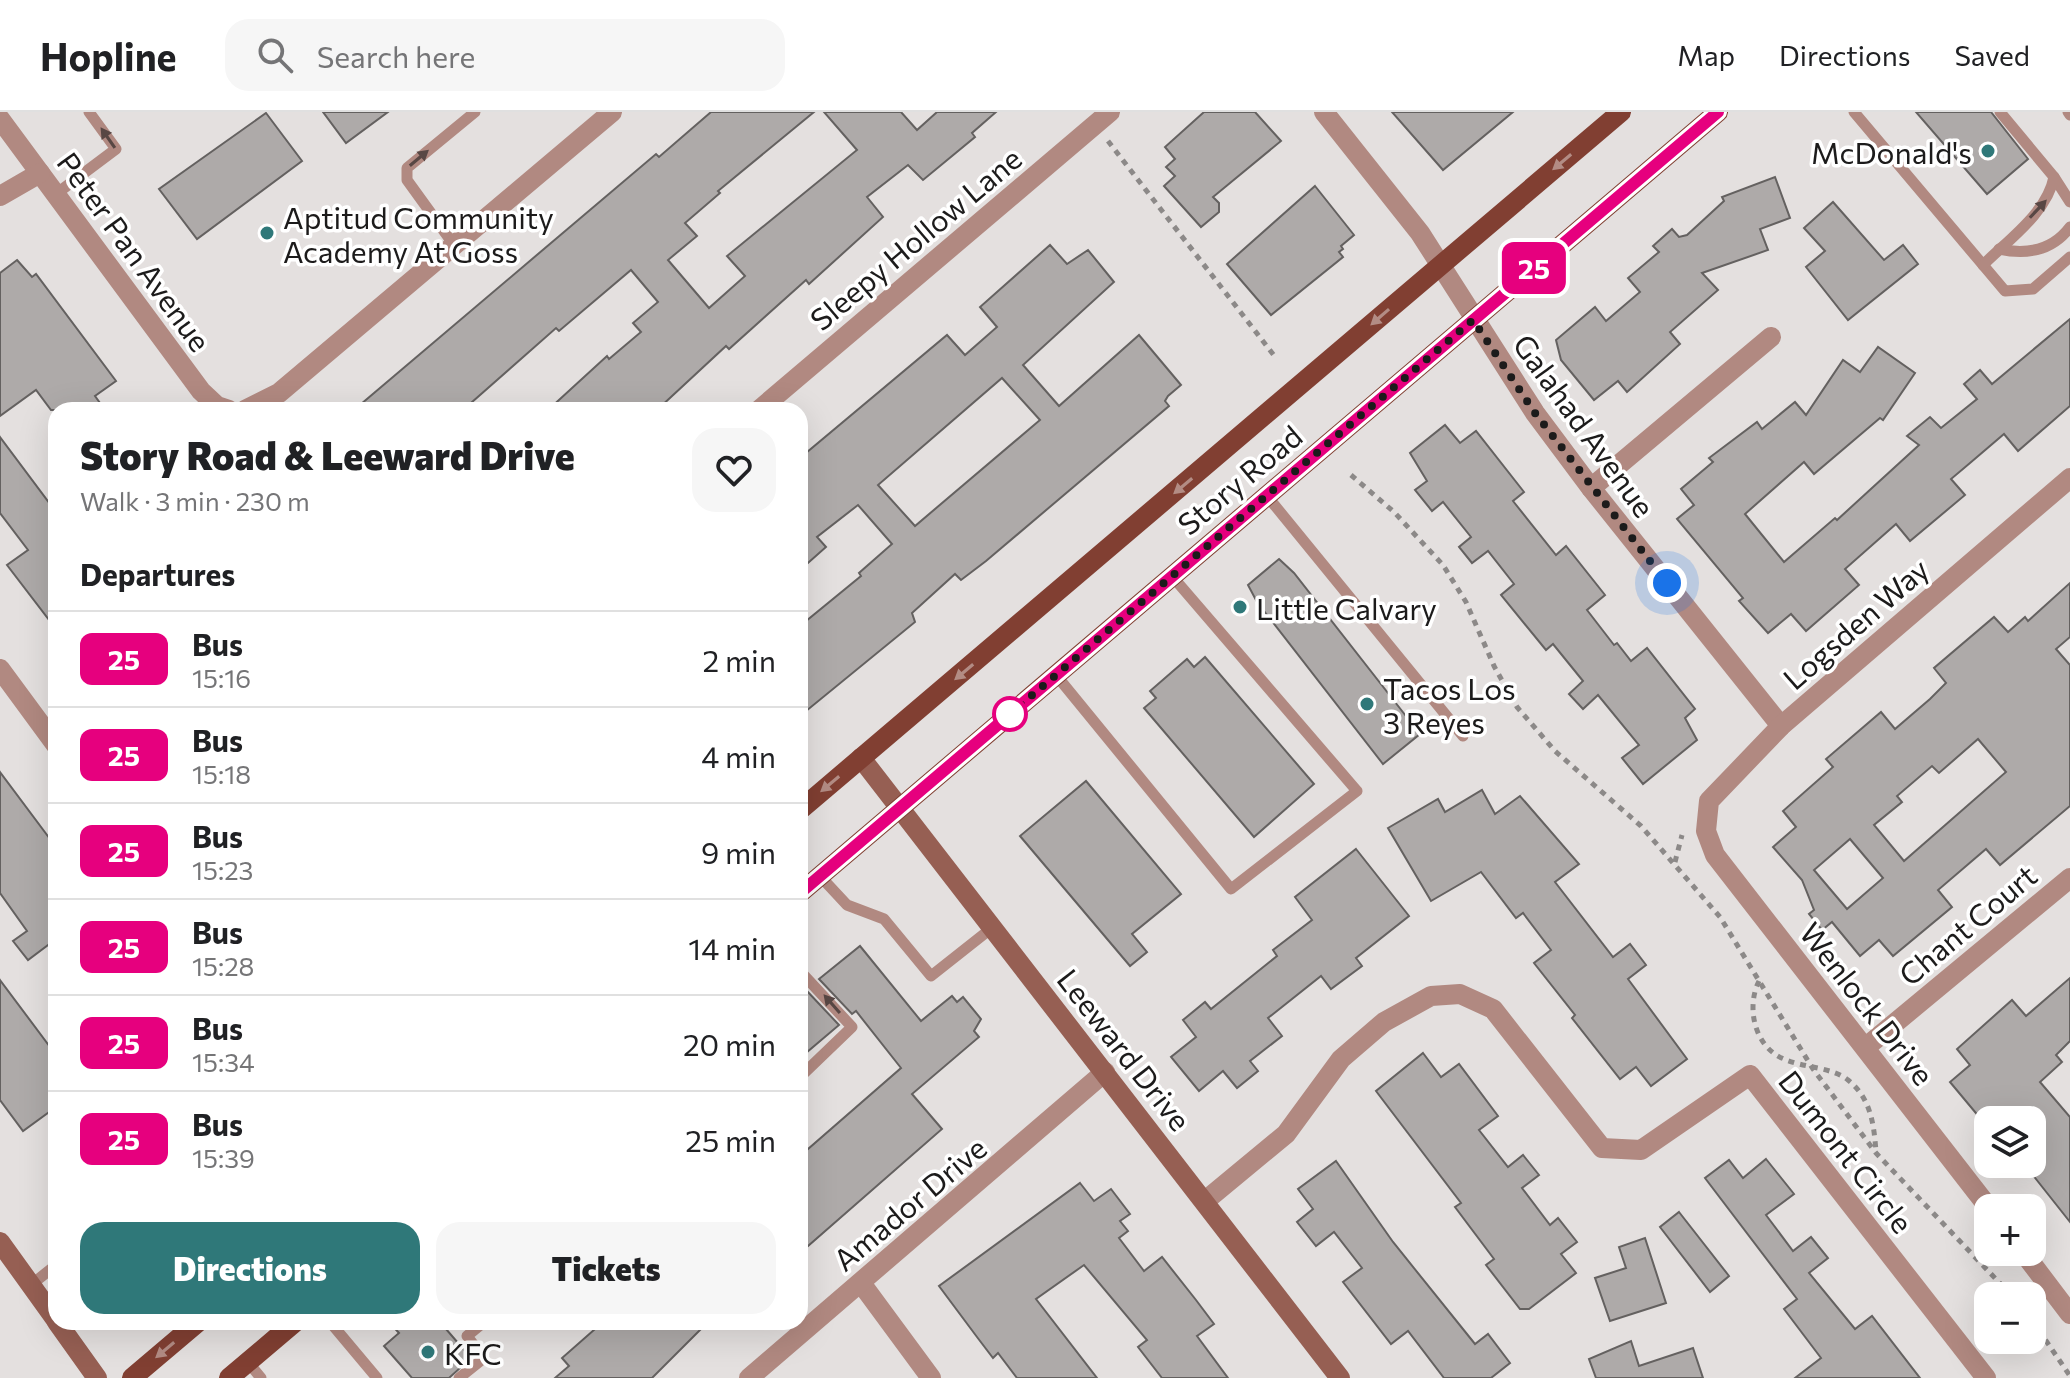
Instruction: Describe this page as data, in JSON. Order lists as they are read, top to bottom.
{
  "streets": {
    "main road": ["Story Road"],
    "street": [
      "Sleepy Hollow Lane",
      "Peter Pan Avenue",
      "Galahad Avenue",
      "Logsden Way",
      "Chant Court",
      "Wenlock Drive",
      "Leeward Drive",
      "Dumont Circle",
      "Amador Drive"
    ]
  },
  "crossings": [
    ["Galahad Avenue", "Story Road"],
    ["Galahad Avenue", "Logsden Way"],
    ["Story Road", "Leeward Drive"],
    ["Logsden Way", "Wenlock Drive"],
    ["Chant Court", "Wenlock Drive"],
    ["Leeward Drive", "Dumont Circle"],
    ["Leeward Drive", "Amador Drive"]
  ],
  "places": [
    "McDonald's",
    "Aptitud Community Academy At Goss",
    "Little Calvary",
    "Tacos Los 3 Reyes",
    "KFC"
  ],
  "lines": ["bus line 25"],
  "page": {
    "header": "Hopline",
    "search": "Search here",
    "nav": ["Map", "Directions", "Saved"],
    "on_map": "25",
    "heading": [
      ["Story Road & Leeward Drive", "Walk · 3 min · 230 m"],
      "Departures"
    ],
    "list": [
      {
        "mark": "25",
        "name": "Bus",
        "note": "15:16",
        "value": "2 min"
      },
      {
        "mark": "25",
        "name": "Bus",
        "note": "15:18",
        "value": "4 min"
      },
      {
        "mark": "25",
        "name": "Bus",
        "note": "15:23",
        "value": "9 min"
      },
      {
        "mark": "25",
        "name": "Bus",
        "note": "15:28",
        "value": "14 min"
      },
      {
        "mark": "25",
        "name": "Bus",
        "note": "15:34",
        "value": "20 min"
      },
      {
        "mark": "25",
        "name": "Bus",
        "note": "15:39",
        "value": "25 min"
      }
    ],
    "map_buttons": ["+", "−"],
    "buttons": ["Directions", "Tickets"]
  }
}
